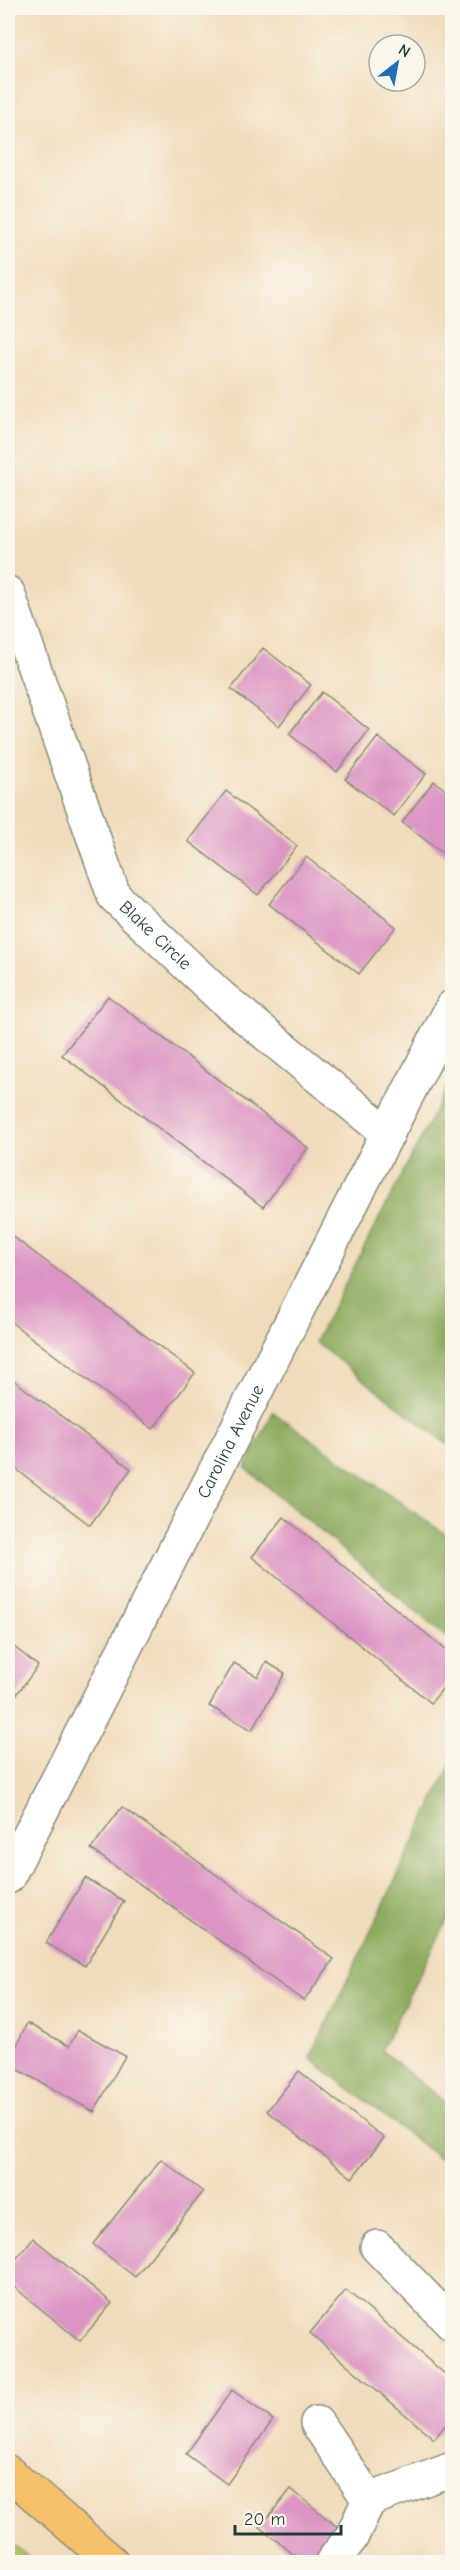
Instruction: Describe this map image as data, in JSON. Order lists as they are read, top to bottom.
{
  "streets": {
    "street": ["Blake Circle", "Carolina Avenue"]
  },
  "crossings": [
    ["Blake Circle", "Carolina Avenue"]
  ],
  "scale_bar": "20 m",
  "north": "top right"
}
